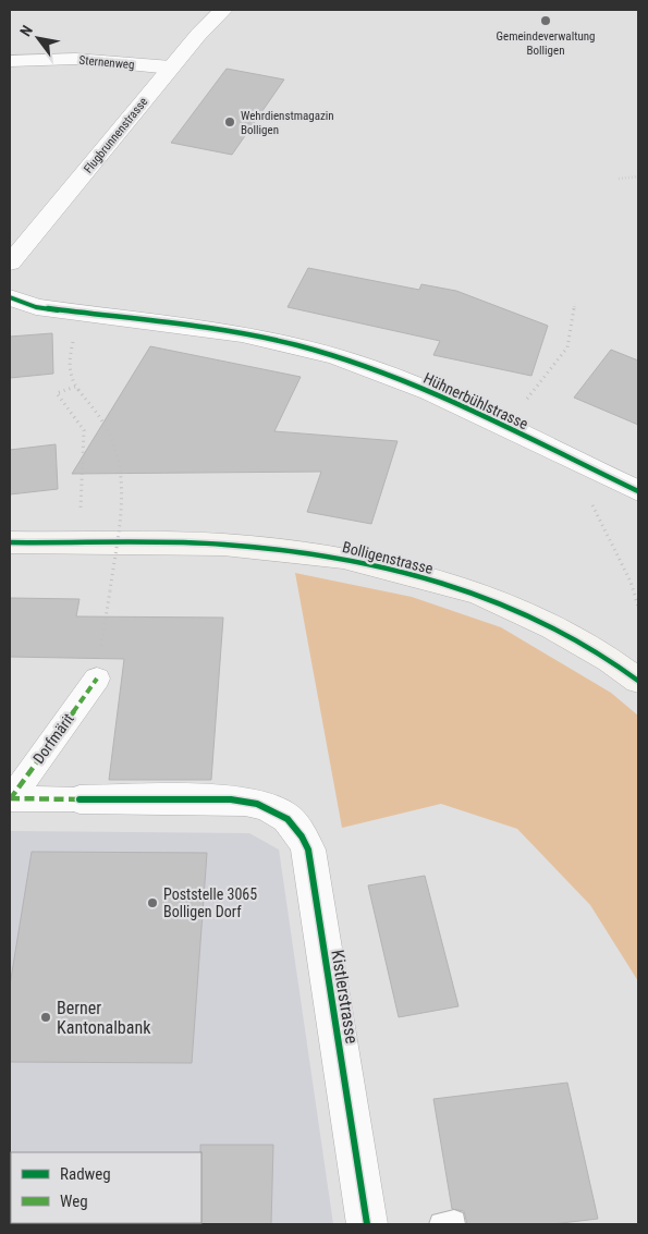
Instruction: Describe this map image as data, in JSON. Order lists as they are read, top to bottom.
{
  "streets": {
    "main road": ["Bolligenstrasse"],
    "street": [
      "Sternenweg",
      "Flugbrunnenstrasse",
      "Hühnerbühlstrasse",
      "Dorfmärit",
      "Kistlerstrasse"
    ]
  },
  "crossings": [
    ["Sternenweg", "Flugbrunnenstrasse"],
    ["Dorfmärit", "Kistlerstrasse"]
  ],
  "places": [
    "Gemeindeverwaltung Bolligen",
    "Wehrdienstmagazin Bolligen",
    "Poststelle 3065 Bolligen Dorf",
    "Berner Kantonalbank"
  ],
  "legend": ["Radweg", "Weg"],
  "north": "top left"
}
